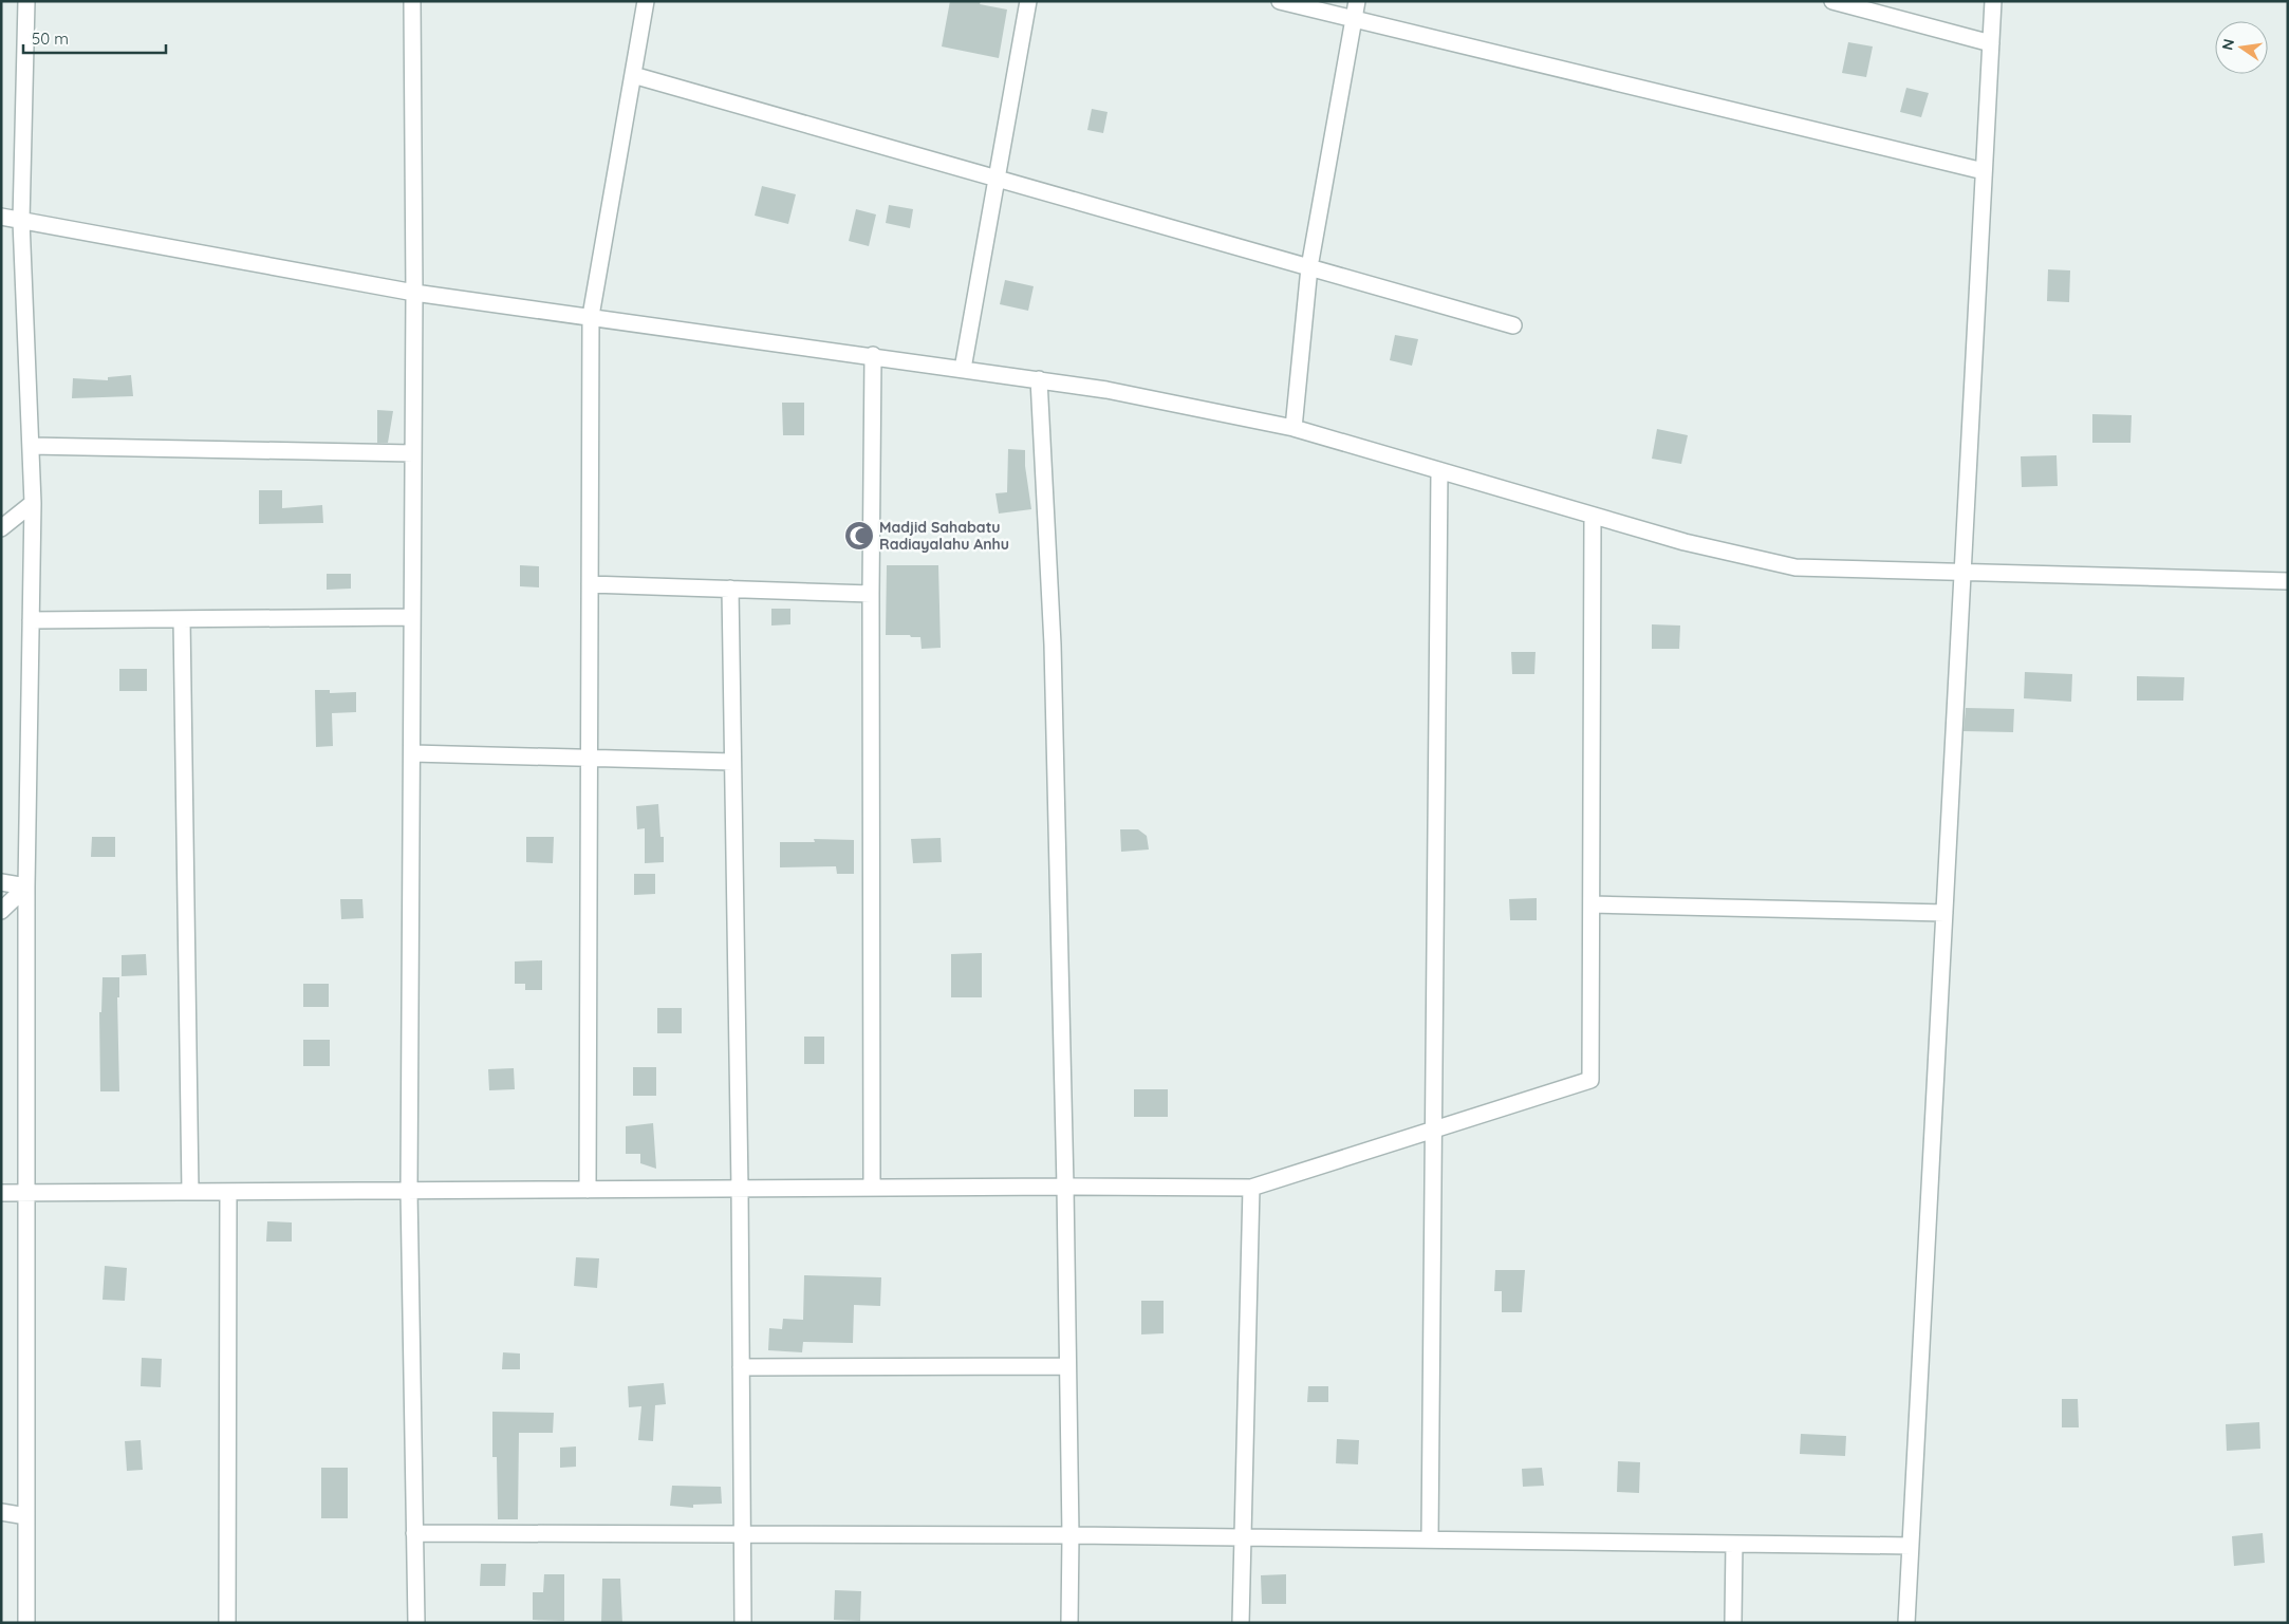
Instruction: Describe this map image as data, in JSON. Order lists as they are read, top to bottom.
{
  "places": {
    "mosque": ["Madjid Sahabatu Radiayalahu Anhu"]
  },
  "scale_bar": "50 m",
  "north": "left"
}
